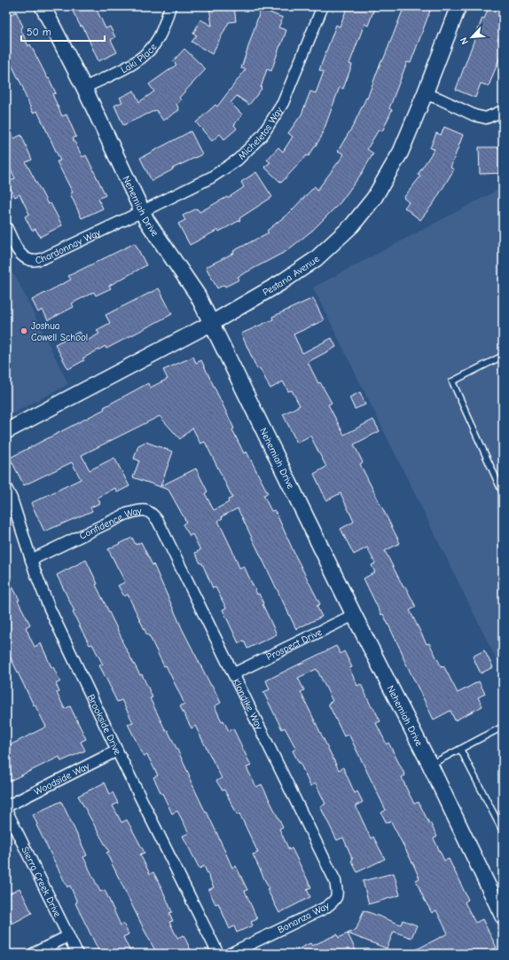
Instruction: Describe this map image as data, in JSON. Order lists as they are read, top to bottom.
{
  "streets": {
    "street": [
      "Laki Place",
      "Micheletos Way",
      "Nehemiah Drive",
      "Chardonnay Way",
      "Pestana Avenue",
      "Confidence Way",
      "Prospect Drive",
      "Klondike Way",
      "Brookside Drive",
      "Woodside Way",
      "Sierra Creek Drive",
      "Bonanza Way"
    ]
  },
  "crossings": [
    ["Laki Place", "Nehemiah Drive"],
    ["Micheletos Way", "Nehemiah Drive"],
    ["Micheletos Way", "Chardonnay Way"],
    ["Nehemiah Drive", "Chardonnay Way"],
    ["Nehemiah Drive", "Pestana Avenue"],
    ["Nehemiah Drive", "Prospect Drive"],
    ["Confidence Way", "Klondike Way"],
    ["Confidence Way", "Brookside Drive"],
    ["Prospect Drive", "Klondike Way"],
    ["Klondike Way", "Bonanza Way"],
    ["Brookside Drive", "Woodside Way"]
  ],
  "places": ["Joshua Cowell School"],
  "scale_bar": "50 m",
  "north": "bottom left"
}
